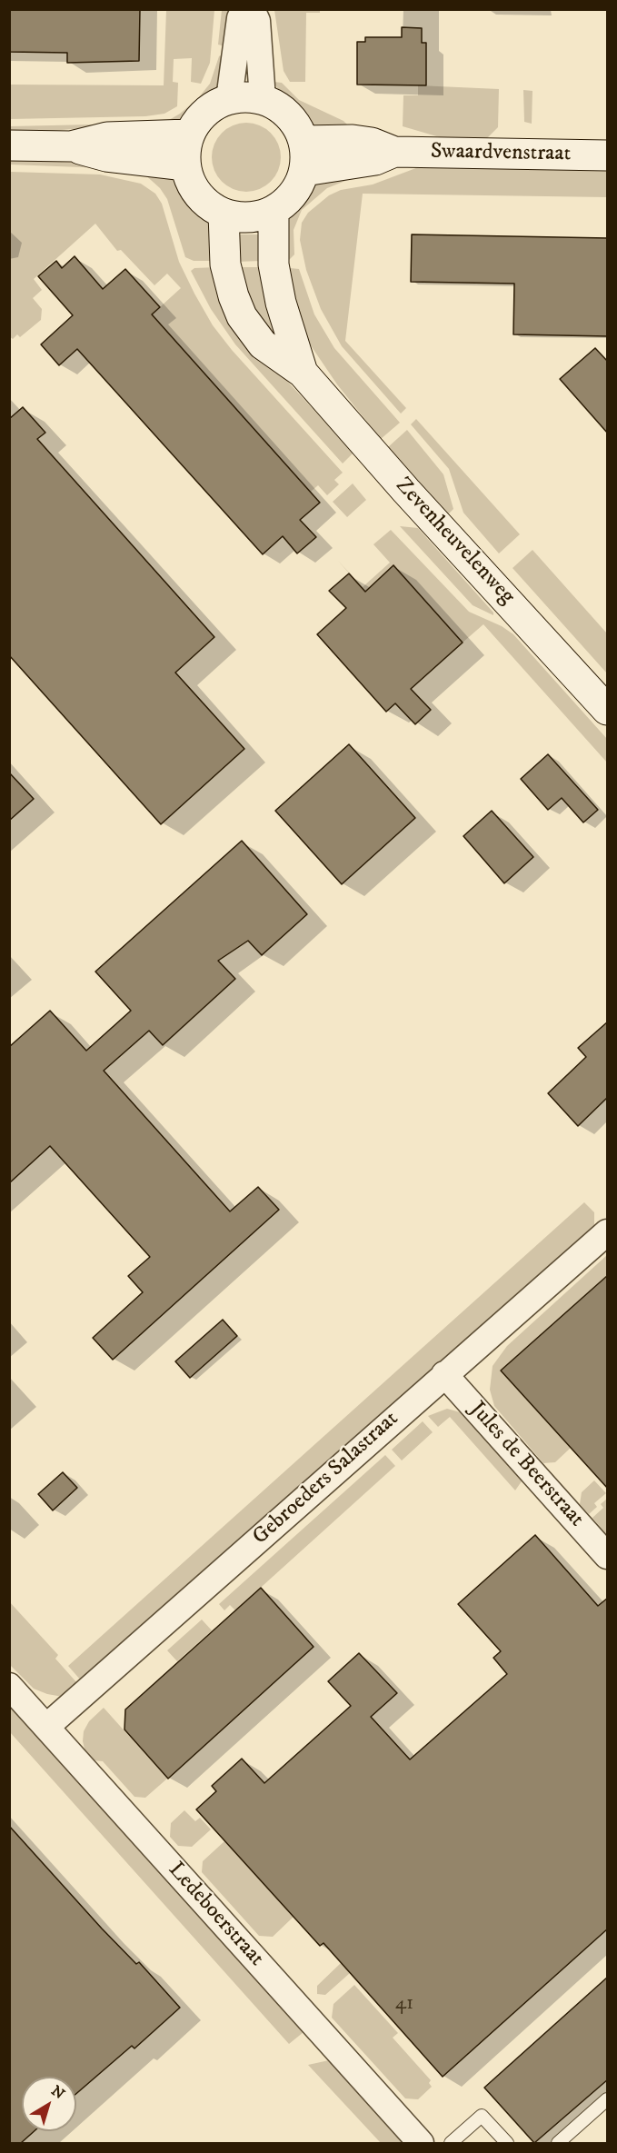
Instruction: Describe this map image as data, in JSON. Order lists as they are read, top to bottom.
{
  "streets": {
    "street": [
      "Swaardvenstraat",
      "Zevenheuvelenweg",
      "Jules de Beerstraat",
      "Gebroeders Salastraat",
      "Ledeboerstraat"
    ]
  },
  "crossings": [
    ["Swaardvenstraat", "Zevenheuvelenweg"],
    ["Jules de Beerstraat", "Gebroeders Salastraat"],
    ["Gebroeders Salastraat", "Ledeboerstraat"]
  ],
  "house_numbers": ["41"],
  "north": "top right"
}
